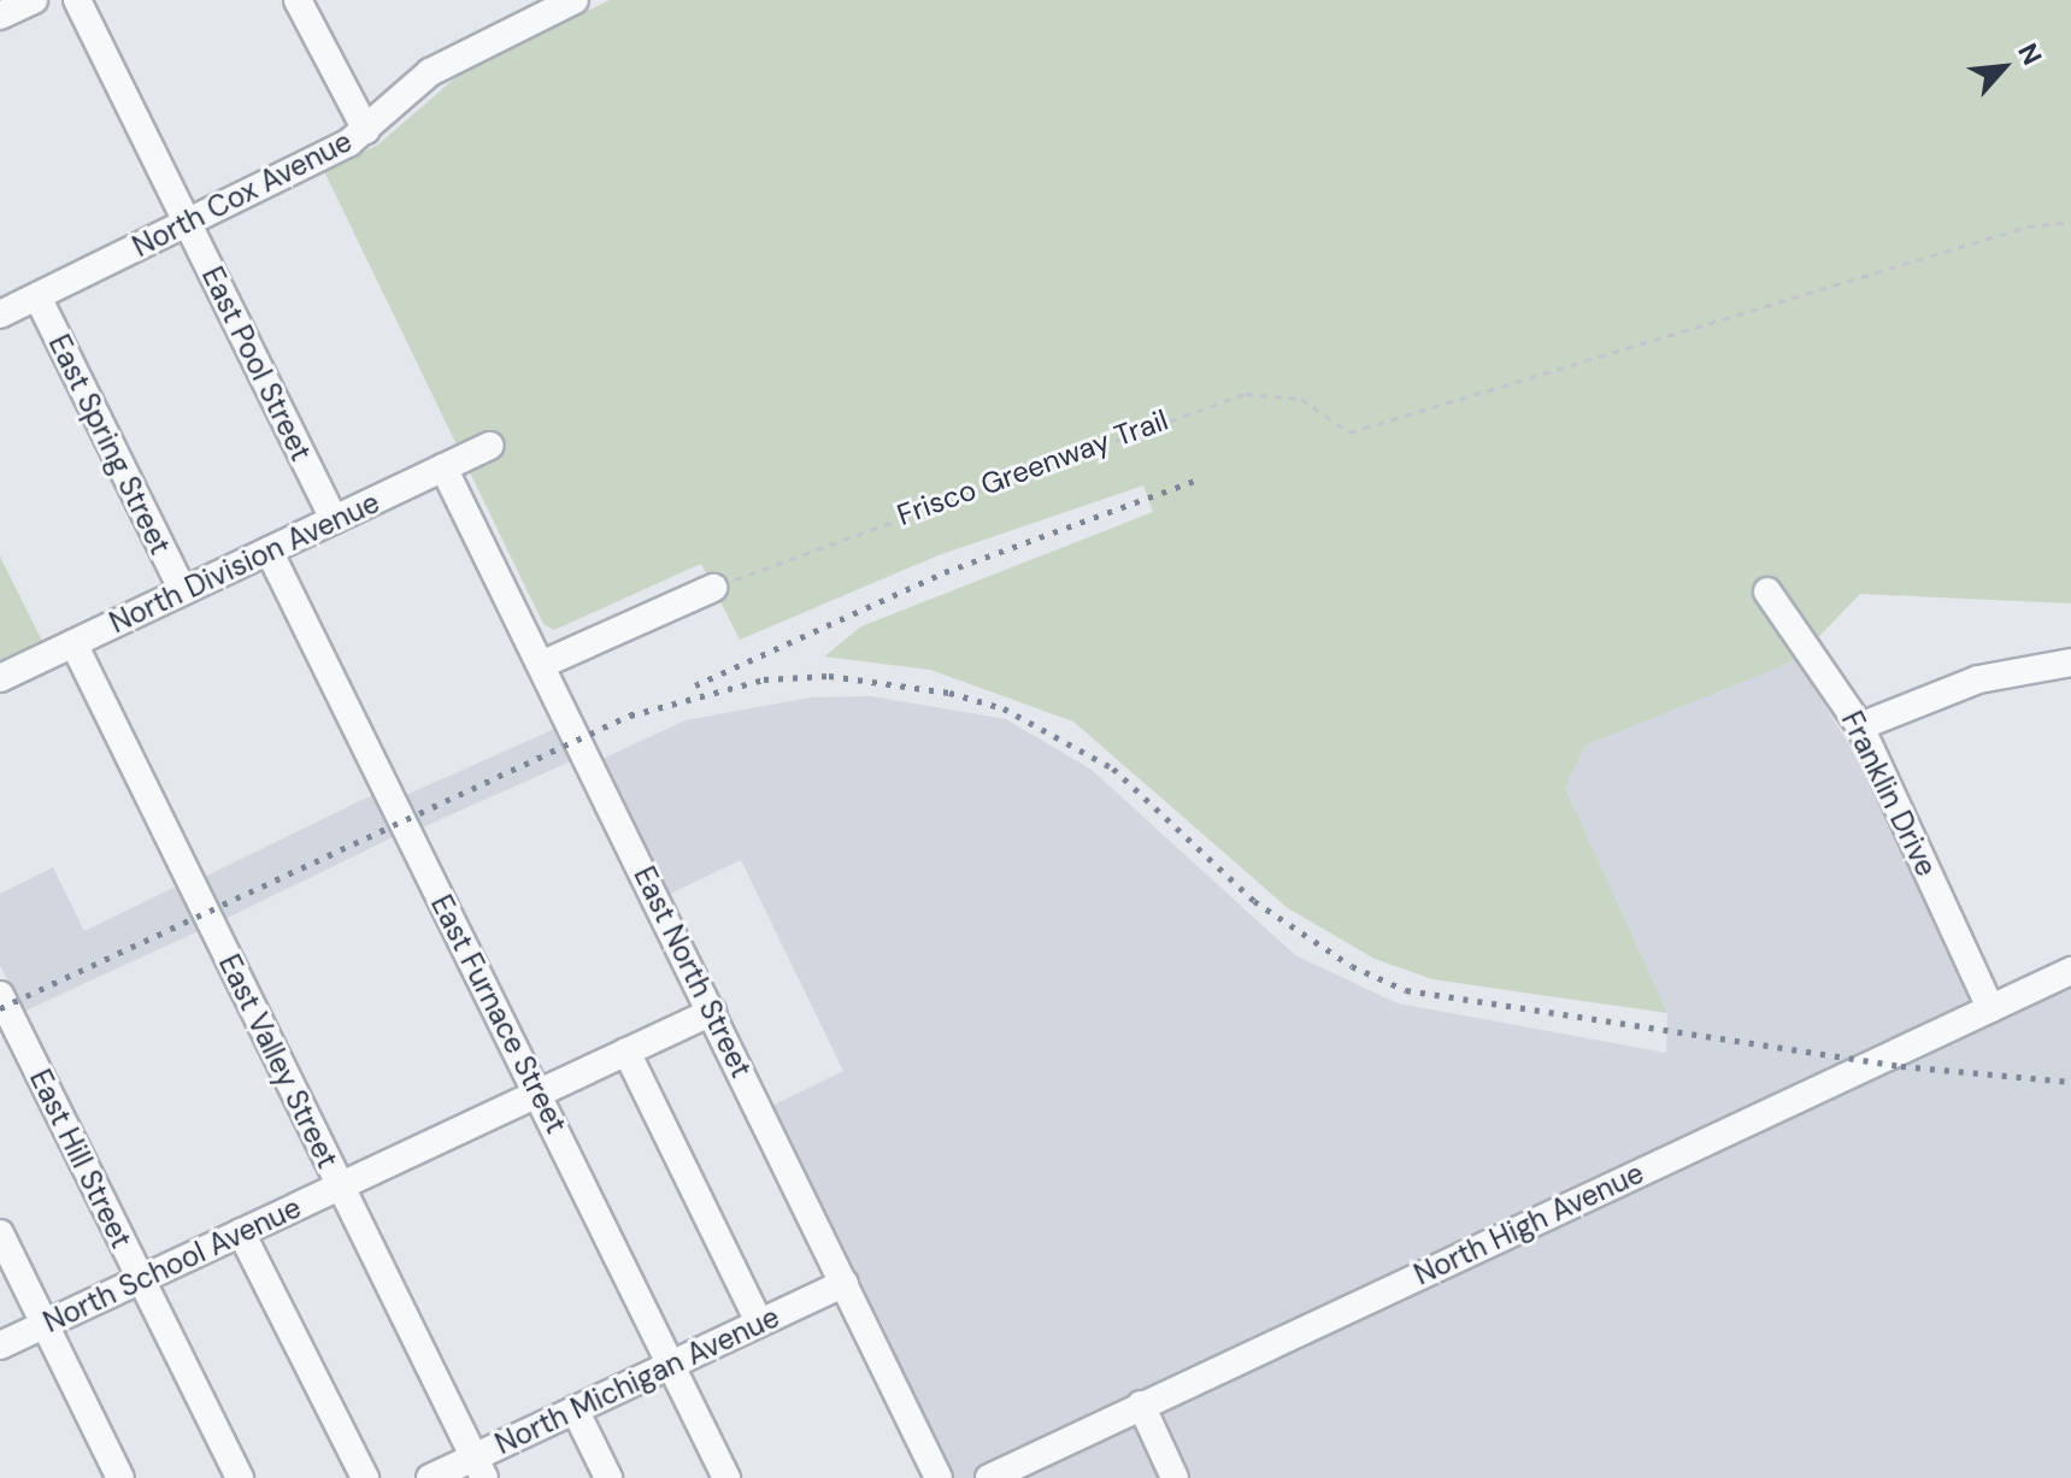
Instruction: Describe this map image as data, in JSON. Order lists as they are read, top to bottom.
{
  "streets": {
    "street": [
      "North Cox Avenue",
      "East Pool Street",
      "East Spring Street",
      "North Division Avenue",
      "Franklin Drive",
      "East North Street",
      "East Furnace Street",
      "East Valley Street",
      "East Hill Street",
      "North High Avenue",
      "North School Avenue",
      "North Michigan Avenue"
    ],
    "path": ["Frisco Greenway Trail"]
  },
  "crossings": [
    ["North Cox Avenue", "East Pool Street"],
    ["North Cox Avenue", "East Spring Street"],
    ["East Pool Street", "North Division Avenue"],
    ["East Spring Street", "North Division Avenue"],
    ["North Division Avenue", "East North Street"],
    ["North Division Avenue", "East Furnace Street"],
    ["North Division Avenue", "East Valley Street"],
    ["Franklin Drive", "North High Avenue"],
    ["East North Street", "North School Avenue"],
    ["East North Street", "North Michigan Avenue"],
    ["East Furnace Street", "North School Avenue"],
    ["East Furnace Street", "North Michigan Avenue"],
    ["East Valley Street", "North School Avenue"],
    ["East Valley Street", "North Michigan Avenue"],
    ["East Hill Street", "North School Avenue"]
  ],
  "north": "top right"
}
